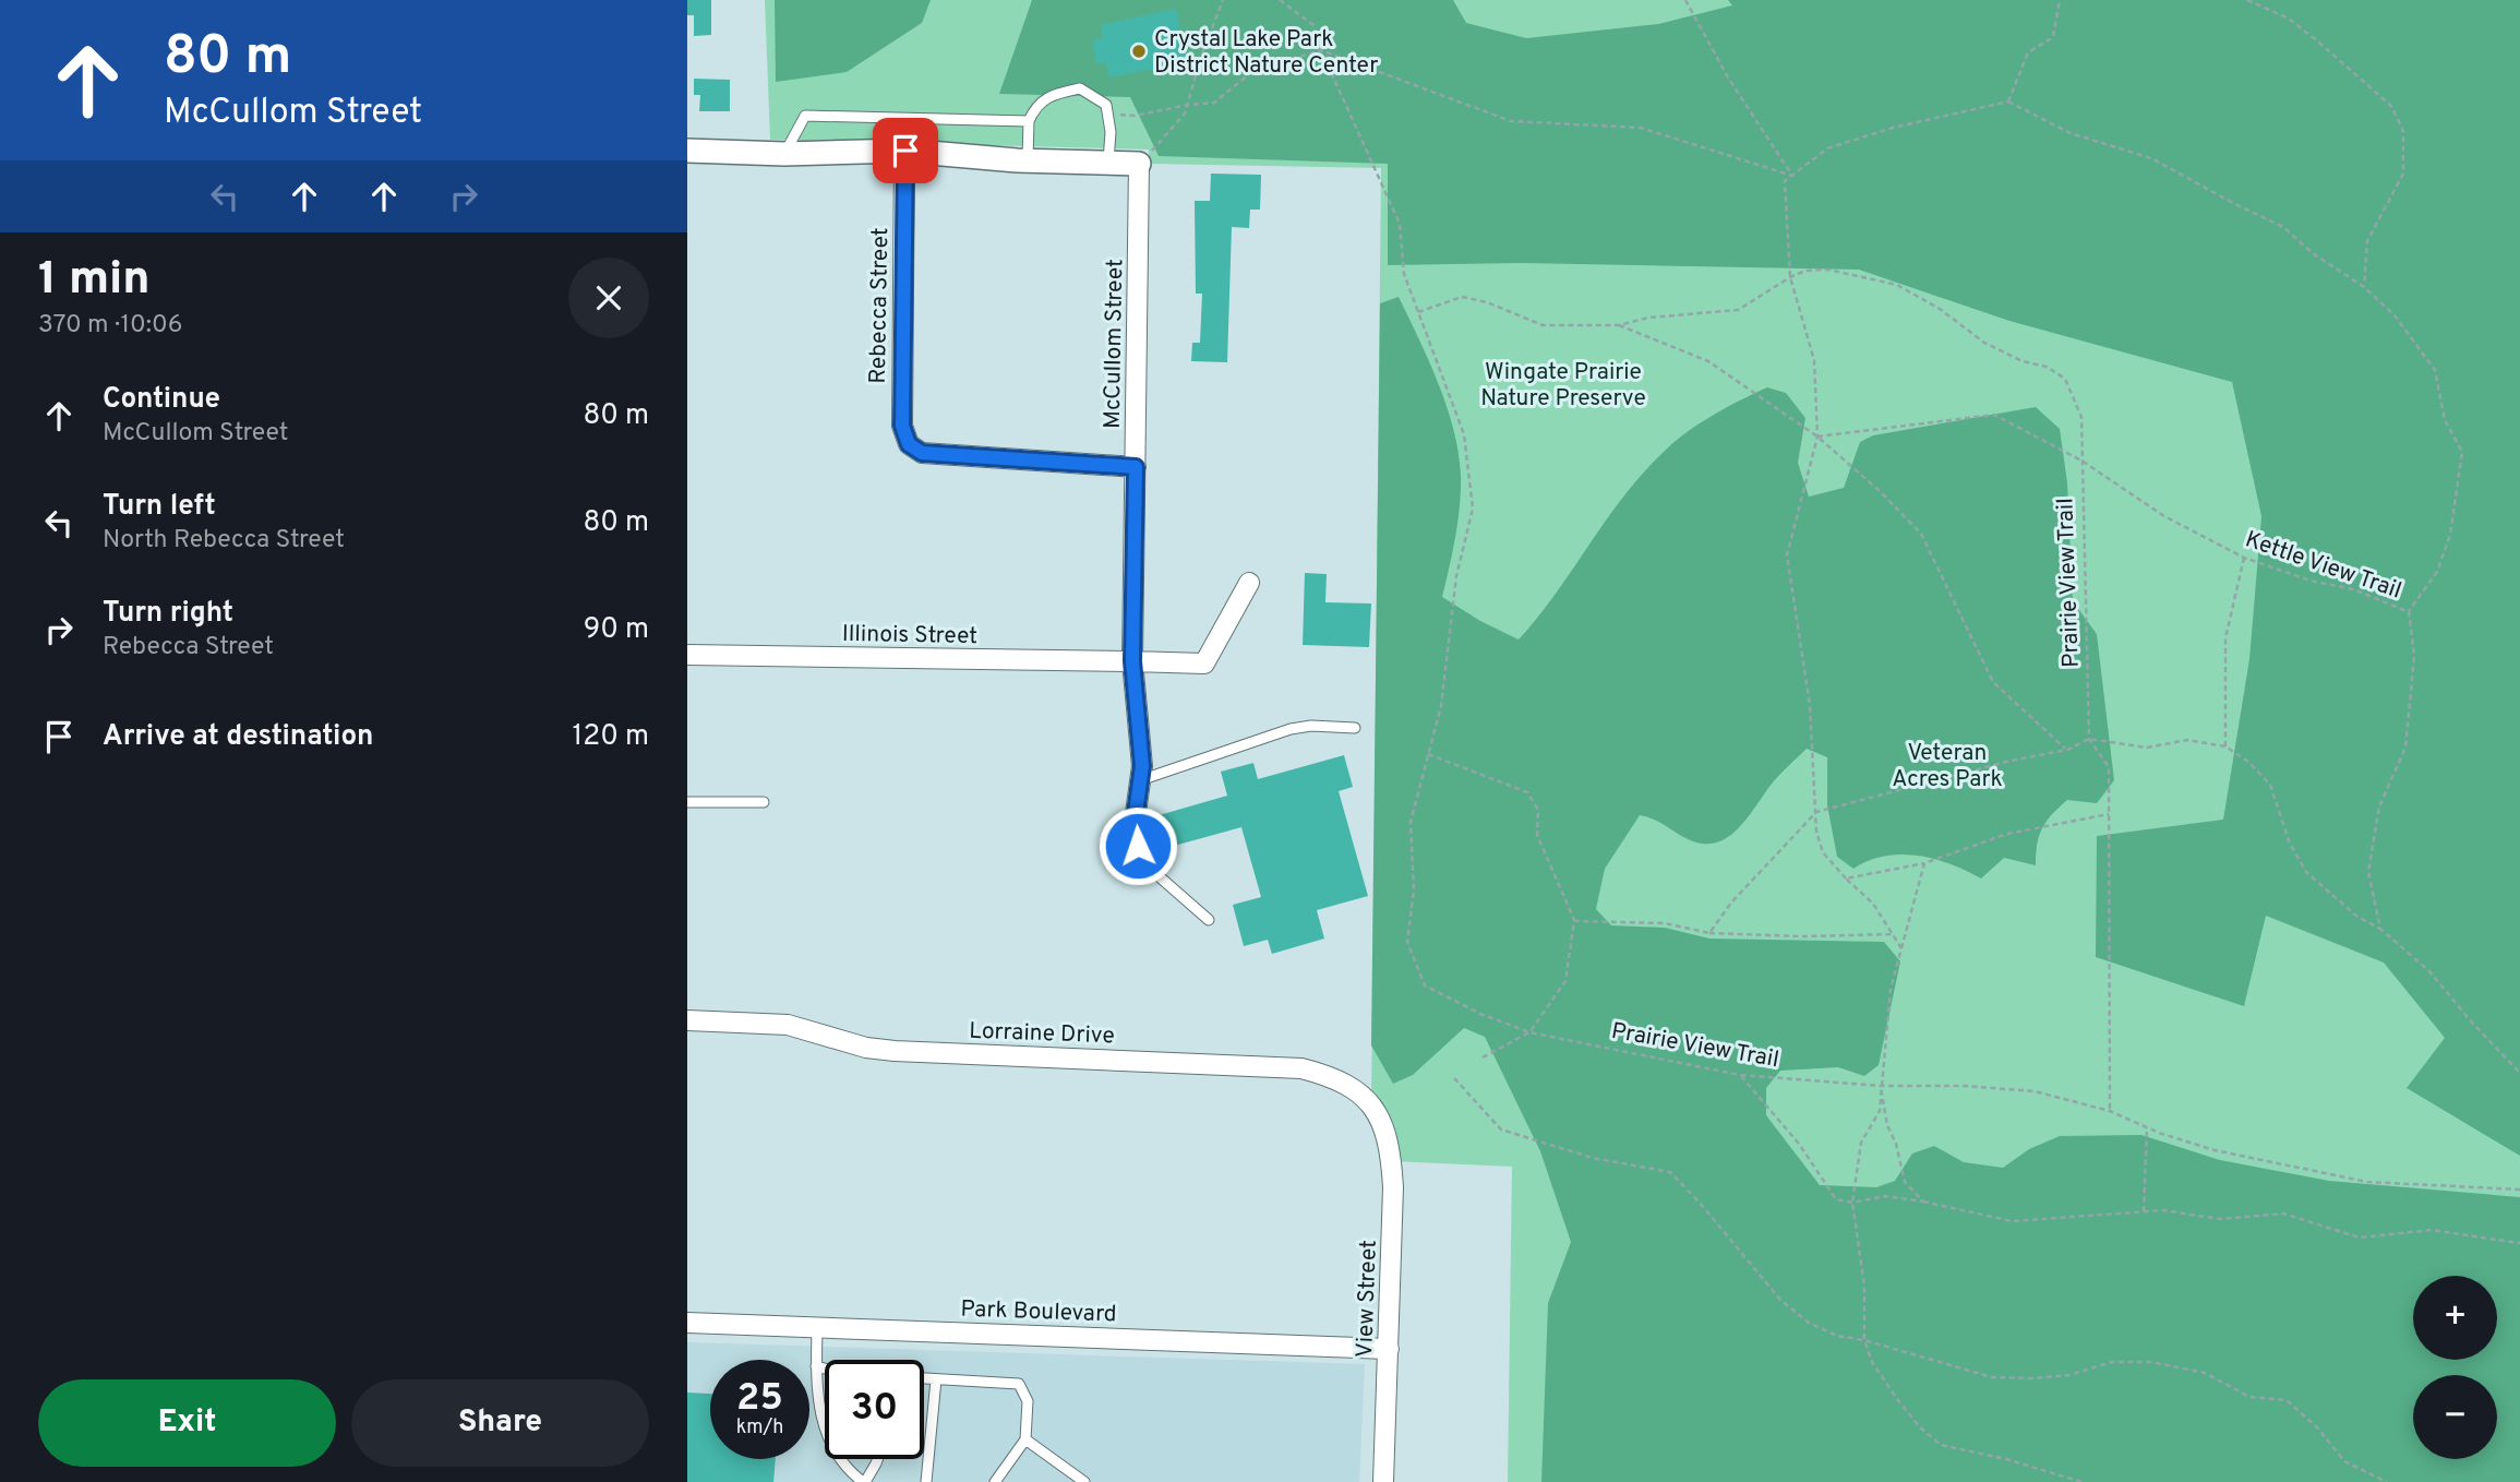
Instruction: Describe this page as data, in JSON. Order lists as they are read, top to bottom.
{
  "streets": {
    "street": [
      "Rebecca Street",
      "McCullom Street",
      "Illinois Street",
      "Lorraine Drive",
      "View Street",
      "Park Boulevard"
    ],
    "path": ["Kettle View Trail", "Prairie View Trail"]
  },
  "crossings": [
    ["Rebecca Street", "McCullom Street"],
    ["McCullom Street", "Illinois Street"],
    ["Kettle View Trail", "Prairie View Trail"],
    ["Lorraine Drive", "View Street"],
    ["View Street", "Park Boulevard"]
  ],
  "parks": ["Wingate Prairie Nature Preserve", "Veteran Acres Park"],
  "places": ["Crystal Lake Park District Nature Center"],
  "page": {
    "turn": ["80 m", "McCullom Street"],
    "heading": ["1 min", "370 m · 10:06"],
    "list": [
      {
        "name": "Continue",
        "note": "McCullom Street",
        "value": "80 m"
      },
      {
        "name": "Turn left",
        "note": "North Rebecca Street",
        "value": "80 m"
      },
      {
        "name": "Turn right",
        "note": "Rebecca Street",
        "value": "90 m"
      },
      {
        "name": "Arrive at destination",
        "value": "120 m"
      }
    ],
    "map_buttons": ["+", "−"],
    "speed": "25 km/h",
    "limit": "30",
    "buttons": ["Exit", "Share"]
  }
}
